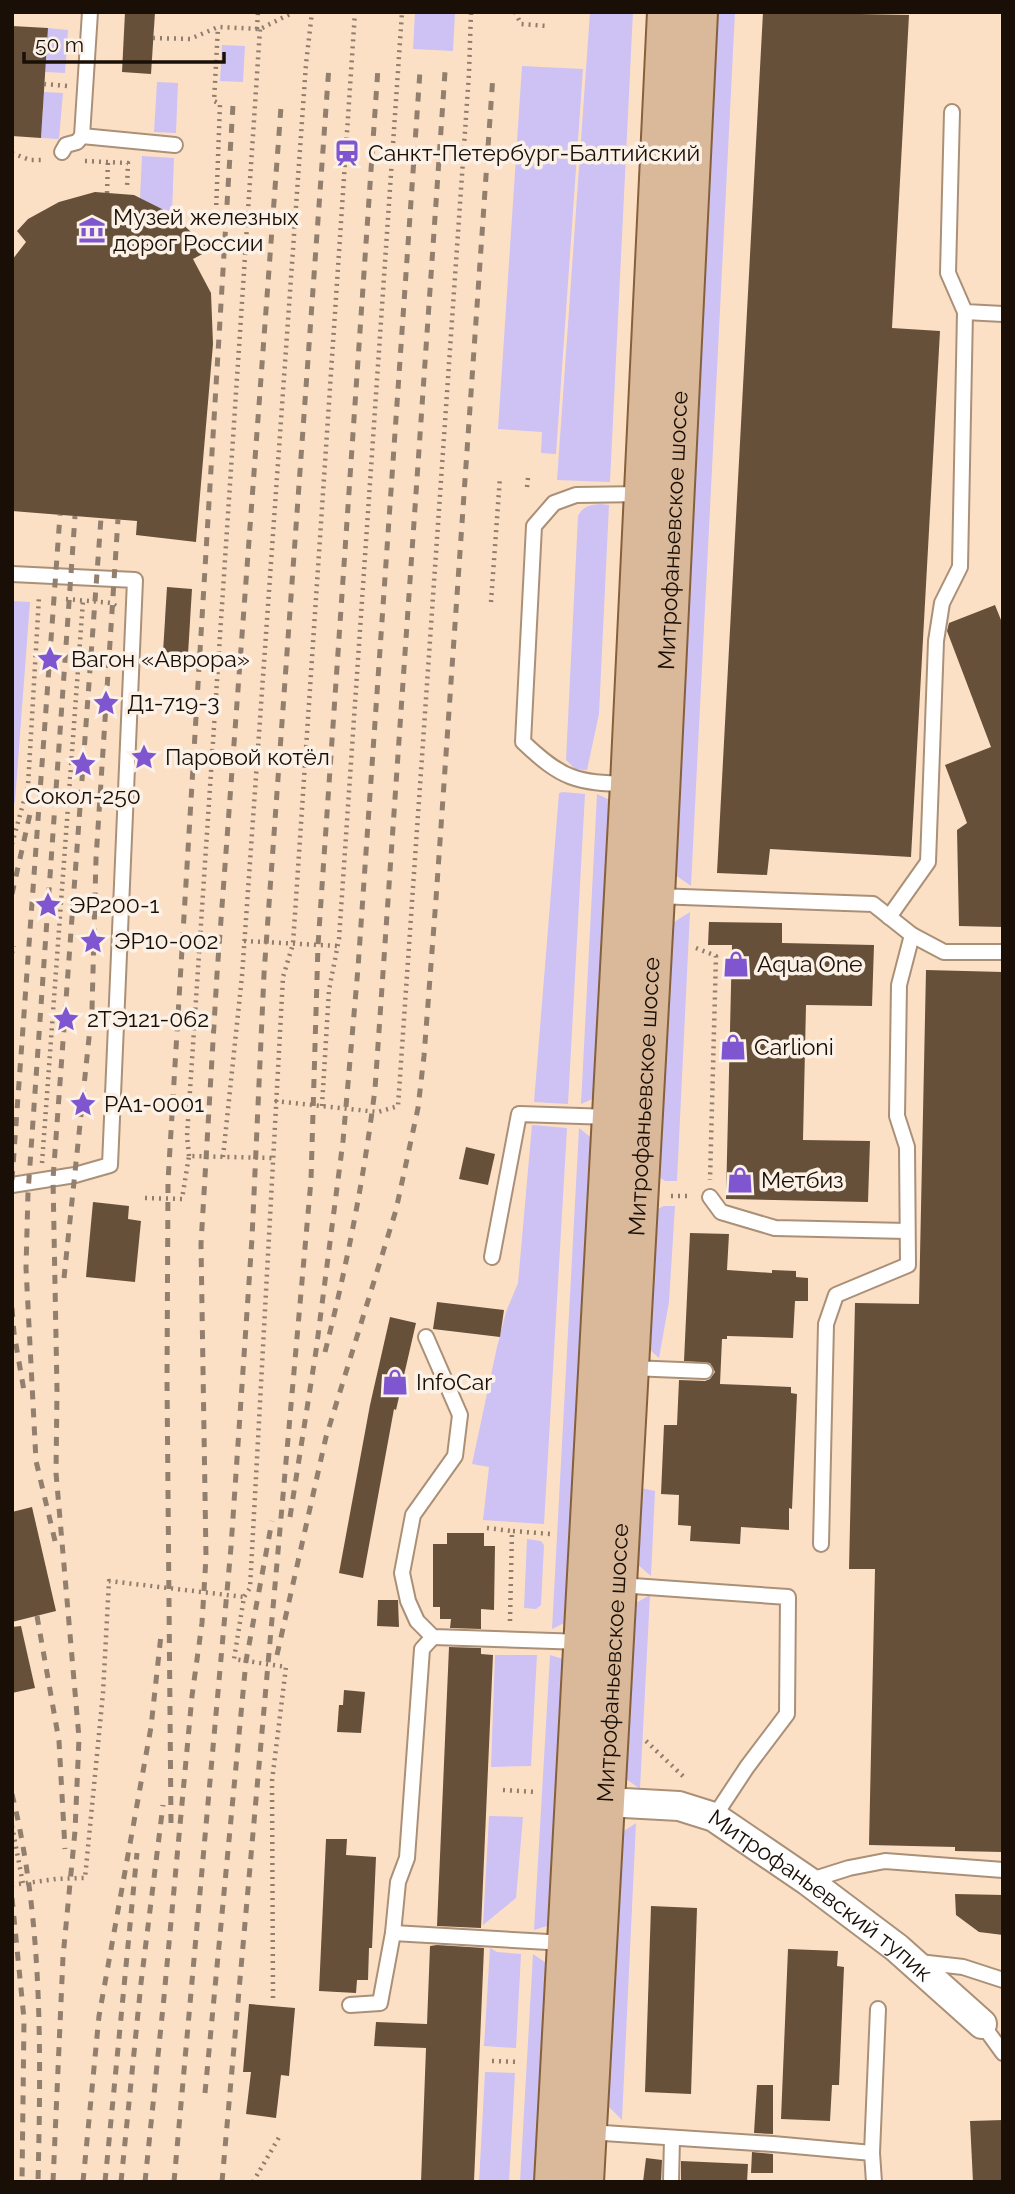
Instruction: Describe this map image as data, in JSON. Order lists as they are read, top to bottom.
{
  "streets": {
    "main road": ["Митрофаньевское шоссе"],
    "street": ["Митрофаньевский тупик"]
  },
  "crossings": [
    ["Митрофаньевское шоссе", "Митрофаньевский тупик"]
  ],
  "places": {
    "station": ["Санкт-Петербург-Балтийский"],
    "museum": ["Музей железных дорог России"],
    "place": [
      "Вагон «Аврора»",
      "Д1-719-3",
      "Паровой котёл",
      "Сокол-250",
      "ЭР200-1",
      "ЭР10-002",
      "2ТЭ121-062",
      "РА1-0001"
    ],
    "shop": [
      "Aqua One",
      "Carlioni",
      "Метбиз",
      "InfoCar"
    ]
  },
  "scale_bar": "50 m"
}
